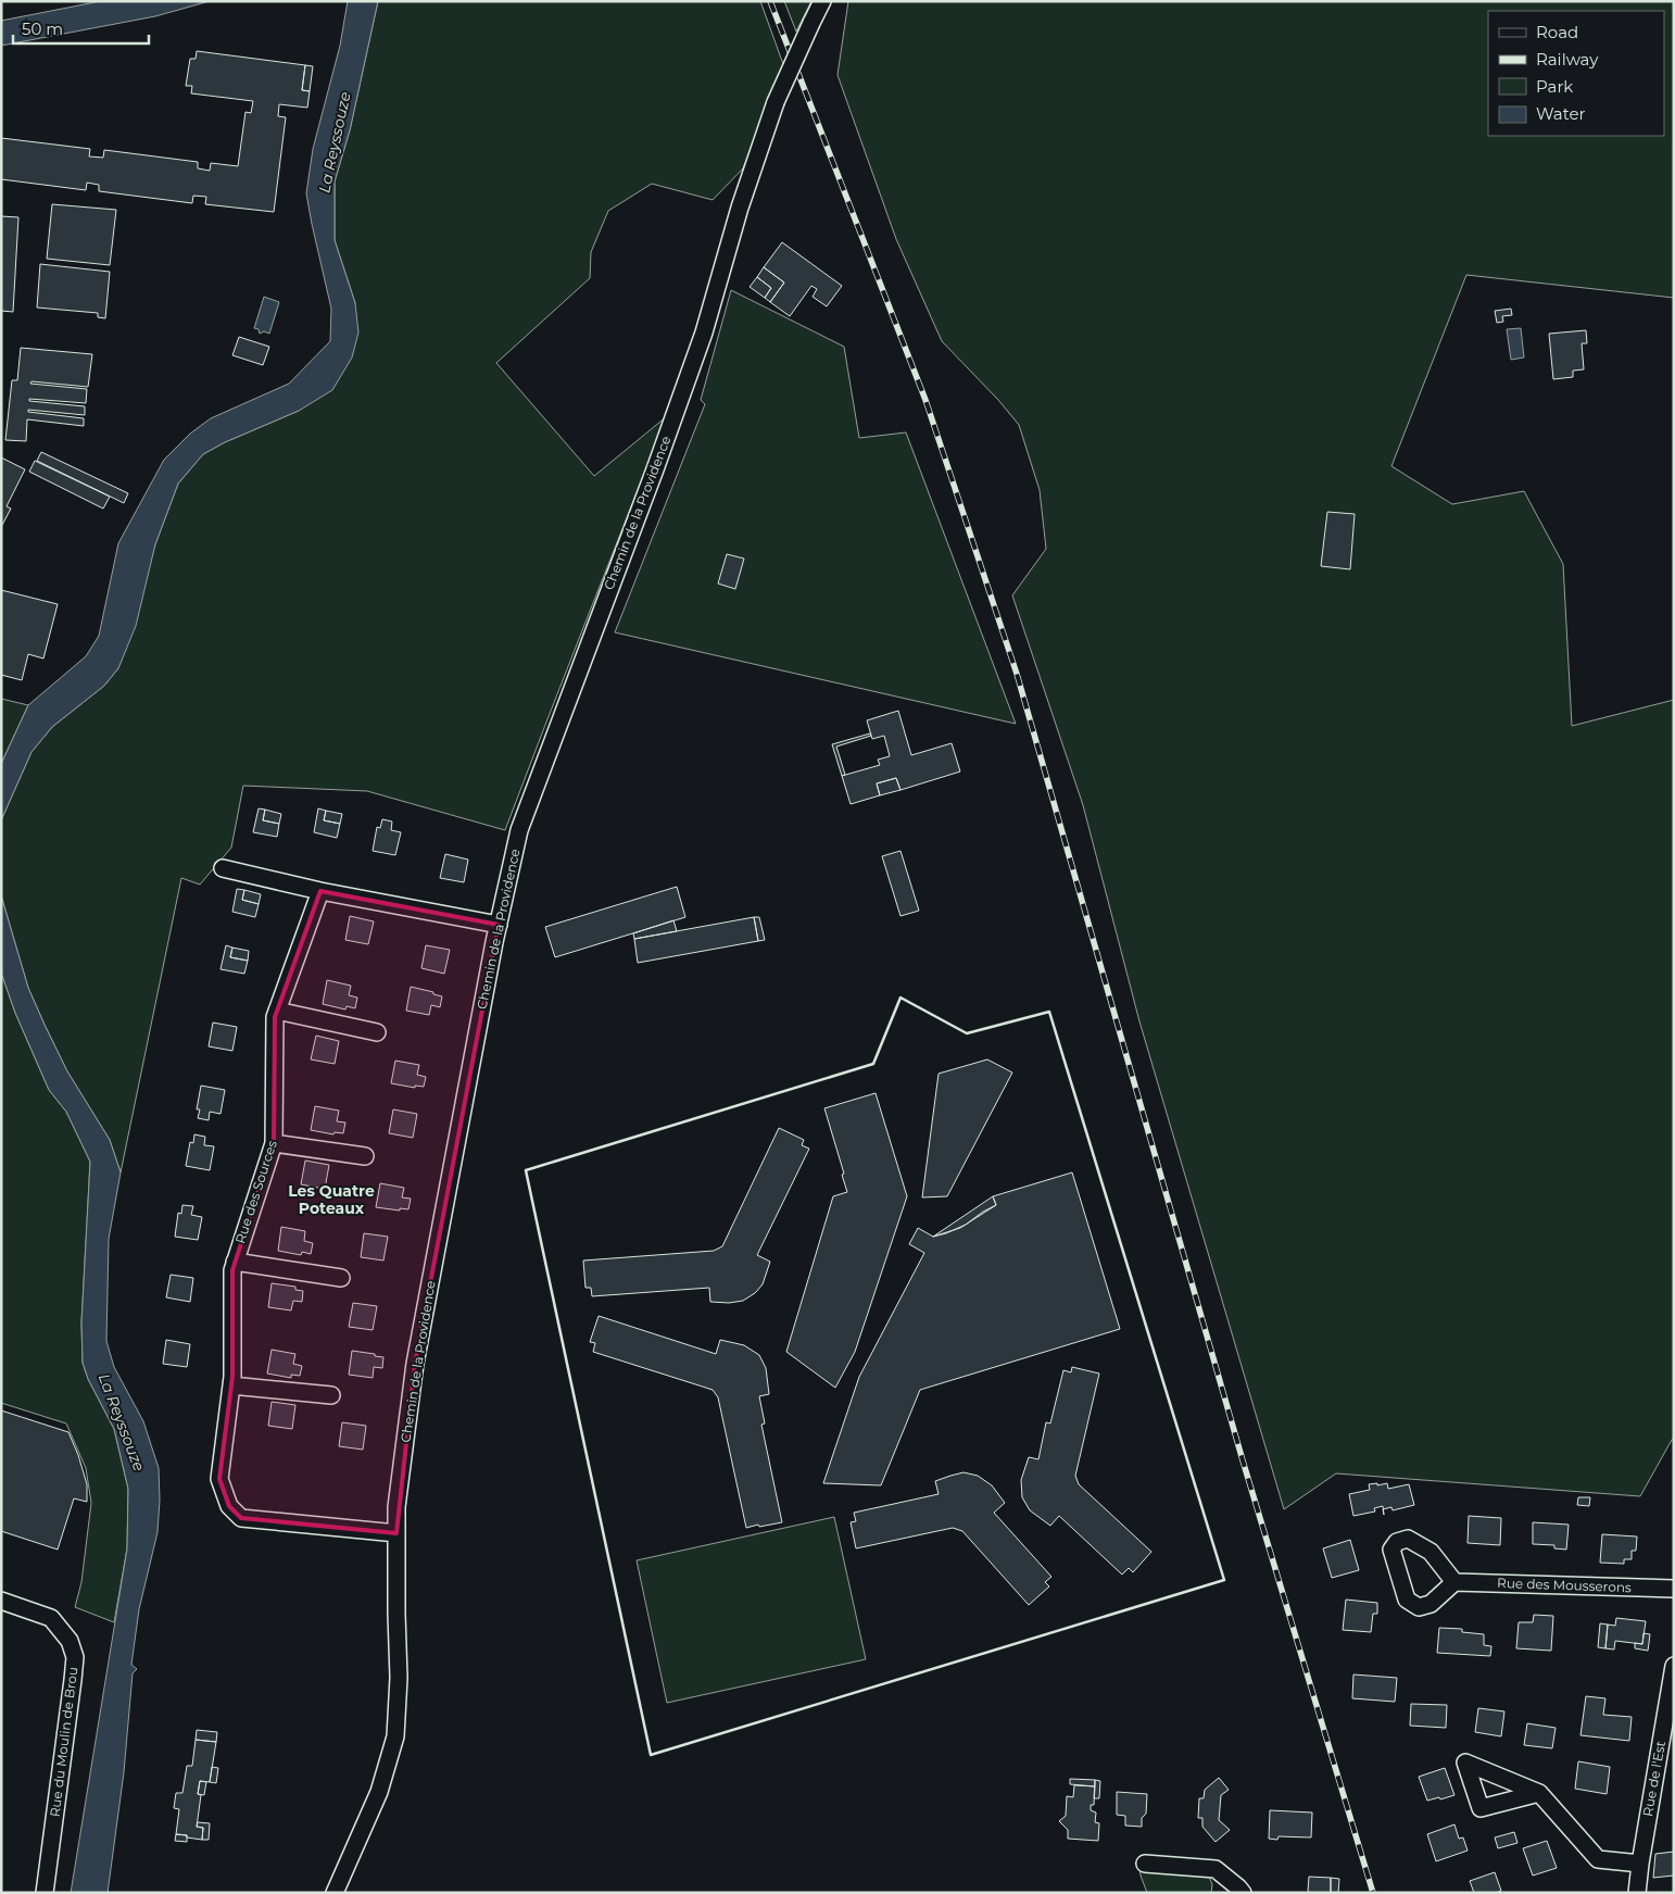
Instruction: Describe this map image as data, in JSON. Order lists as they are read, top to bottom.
{
  "streets": {
    "street": [
      "Chemin de la Providence",
      "Rue des Sources",
      "Rue des Mousserons",
      "Rue du Moulin de Brou",
      "Rue de l'Est"
    ]
  },
  "crossings": [
    ["Chemin de la Providence", "Rue des Sources"]
  ],
  "districts": ["Les Quatre Poteaux"],
  "water": ["La Reyssouze"],
  "legend": [
    "Road",
    "Railway",
    "Park",
    "Water"
  ],
  "scale_bar": "50 m"
}
